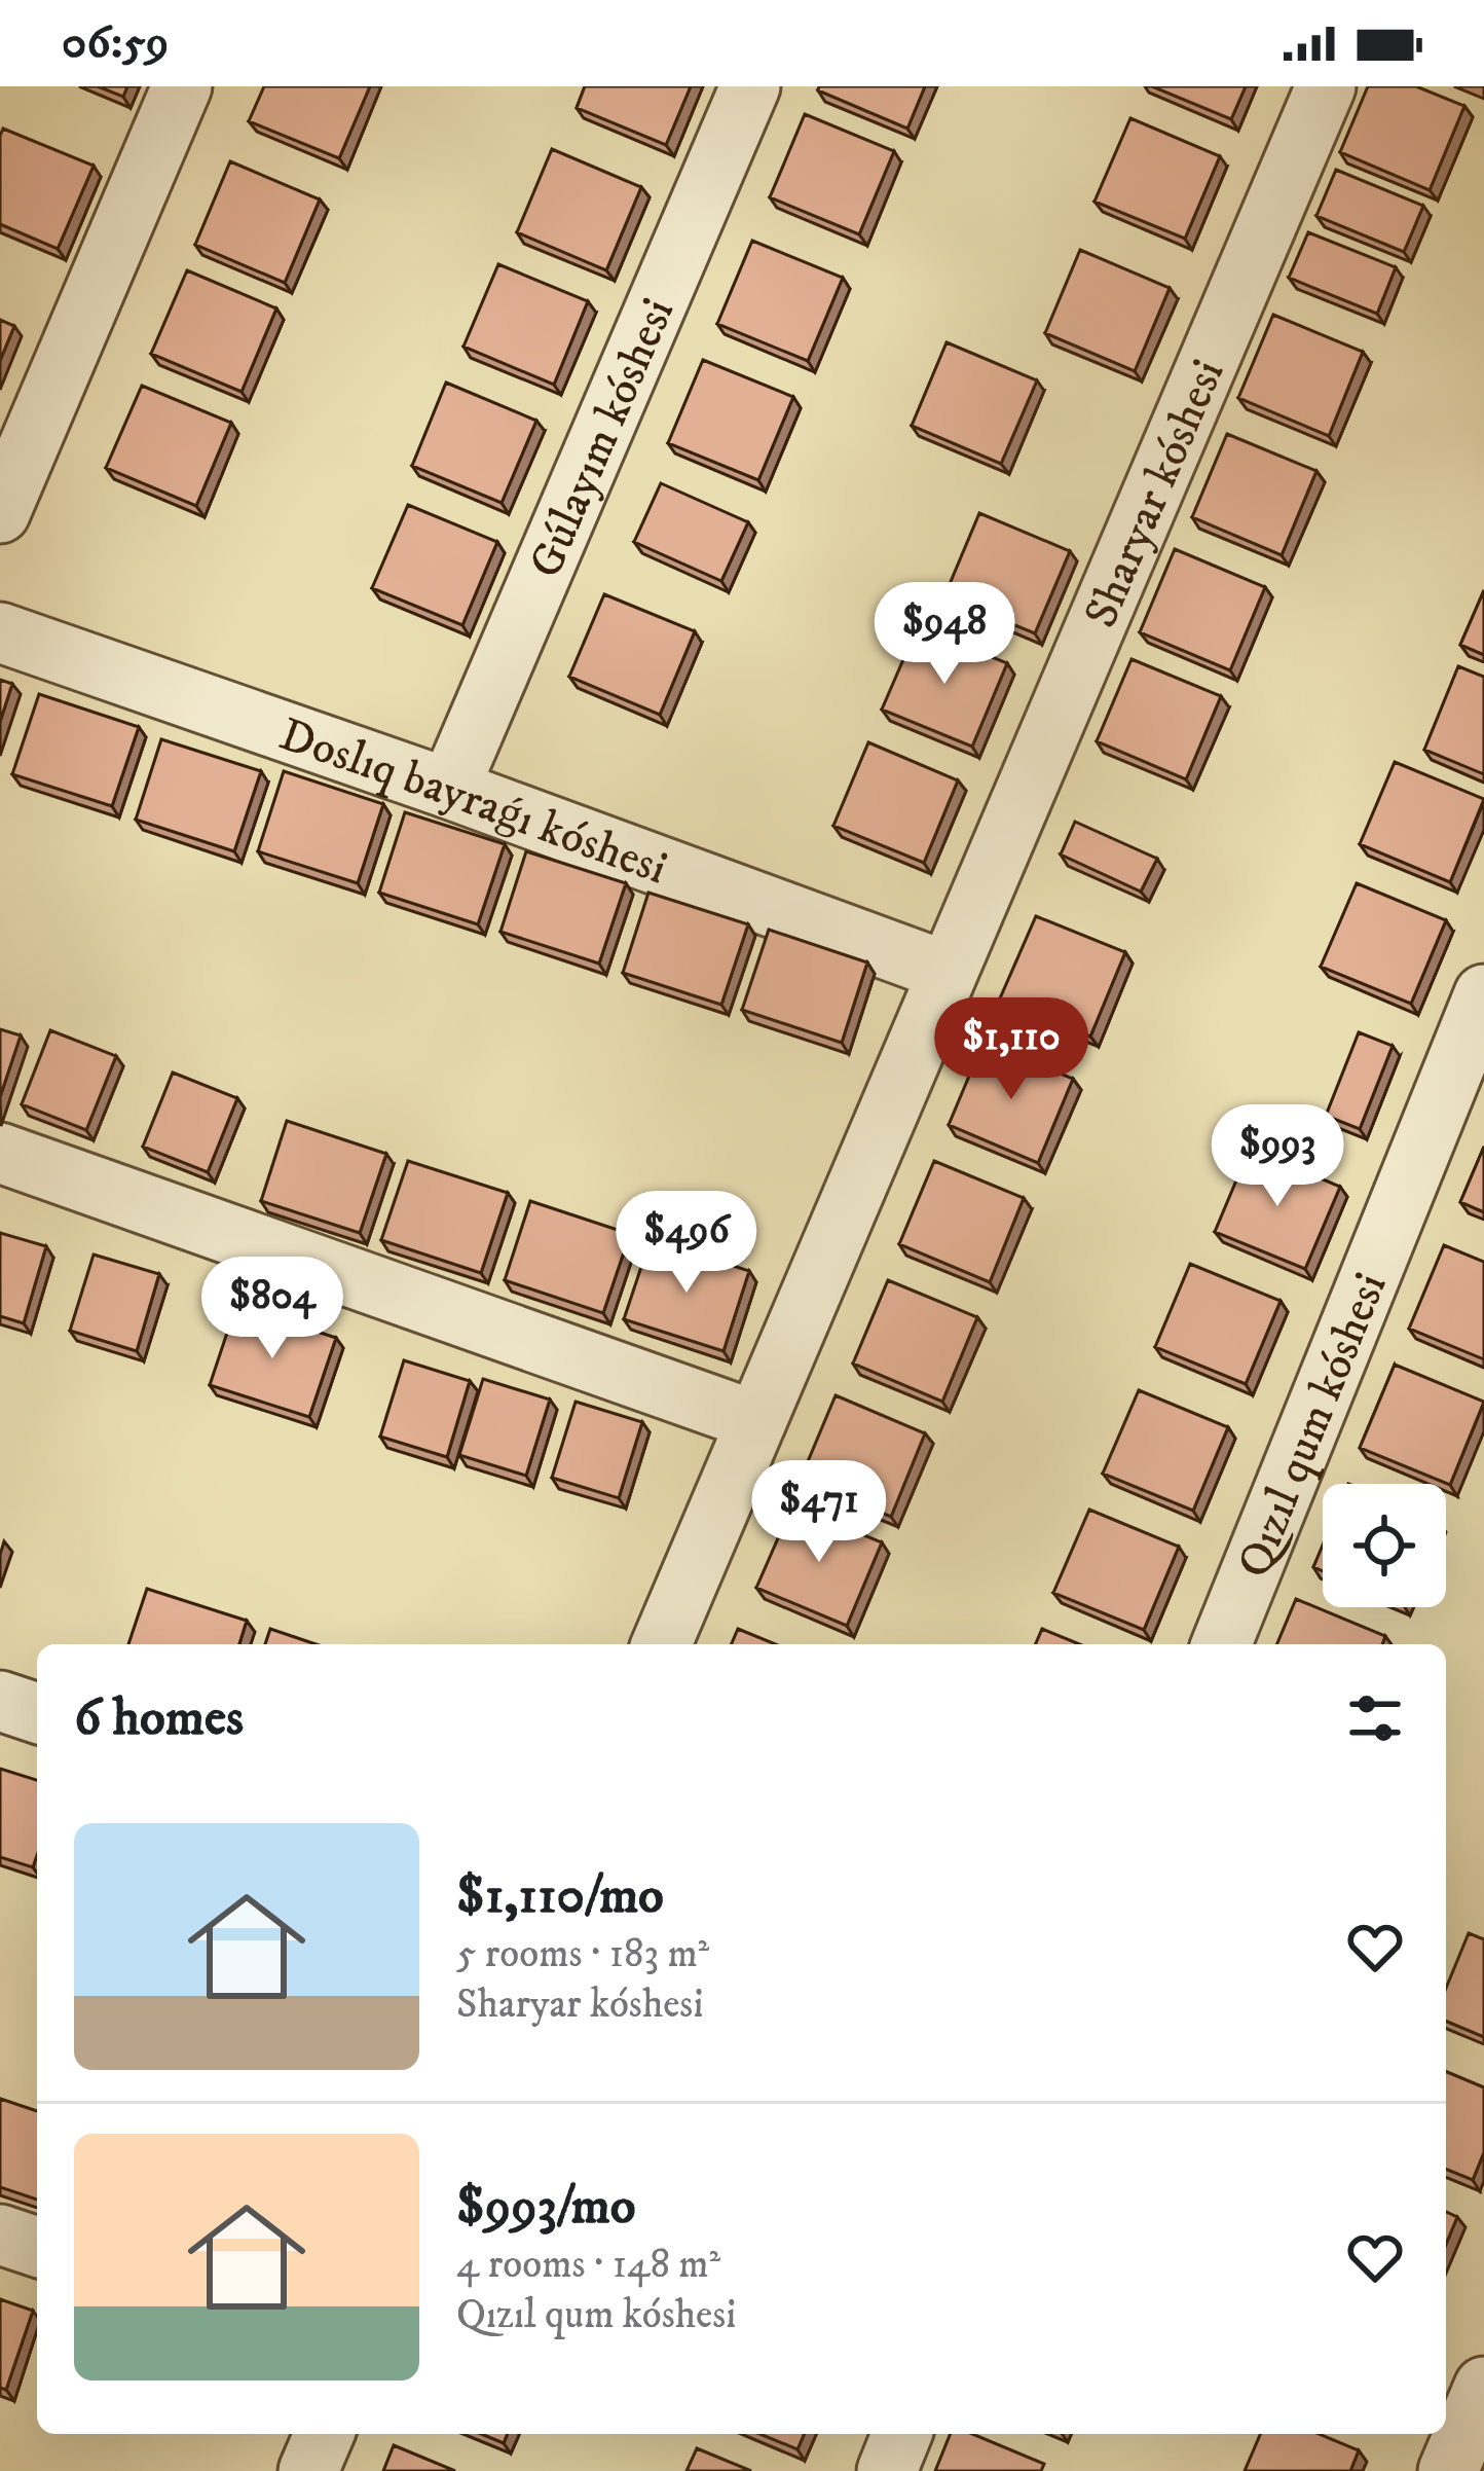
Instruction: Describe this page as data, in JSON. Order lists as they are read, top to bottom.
{
  "streets": {
    "street": [
      "Gúlayım kóshesi",
      "Sharyar kóshesi",
      "Doslıq bayraǵı kóshesi",
      "Qızıl qum kóshesi"
    ]
  },
  "crossings": [
    ["Gúlayım kóshesi", "Doslıq bayraǵı kóshesi"],
    ["Sharyar kóshesi", "Doslıq bayraǵı kóshesi"]
  ],
  "page": {
    "status": "06:59",
    "price": [
      "$948",
      "$1,110",
      "$993",
      "$496",
      "$804",
      "$471"
    ],
    "heading": "6 homes",
    "list": [
      {
        "name": "$1,110/mo",
        "note": "5 rooms · 183 m² · Sharyar kóshesi"
      },
      {
        "name": "$993/mo",
        "note": "4 rooms · 148 m² · Qızıl qum kóshesi"
      }
    ]
  }
}
